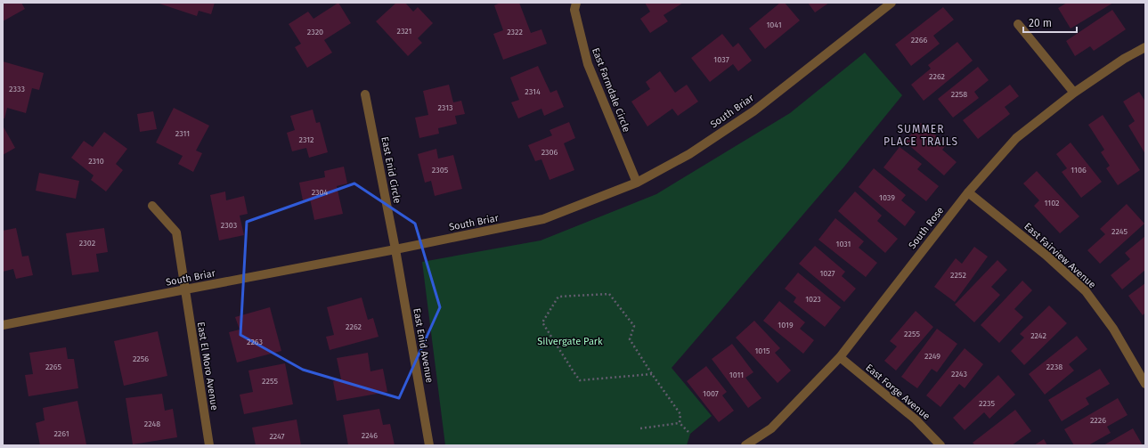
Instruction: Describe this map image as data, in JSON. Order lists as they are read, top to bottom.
{
  "streets": {
    "street": [
      "East Farmdale Circle",
      "South Briar",
      "East Enid Circle",
      "South Rose",
      "East Fairview Avenue",
      "East Enid Avenue",
      "East El Moro Avenue",
      "East Forge Avenue"
    ]
  },
  "crossings": [
    ["East Farmdale Circle", "South Briar"],
    ["South Briar", "East Enid Circle"],
    ["South Briar", "East Enid Avenue"],
    ["South Briar", "East El Moro Avenue"],
    ["East Enid Circle", "East Enid Avenue"],
    ["South Rose", "East Fairview Avenue"],
    ["South Rose", "East Forge Avenue"]
  ],
  "districts": ["SUMMER PLACE TRAILS"],
  "parks": ["Silvergate Park"],
  "house_numbers": [
    "1041",
    "2321",
    "2320",
    "2322",
    "2266",
    "1037",
    "2262",
    "2333",
    "2314",
    "2258",
    "2313",
    "2311",
    "2312",
    "2306",
    "2310",
    "2305",
    "1106",
    "2304",
    "1039",
    "1102",
    "2303",
    "2245",
    "2302",
    "1031",
    "1027",
    "2252",
    "1023",
    "1019",
    "2262",
    "2255",
    "2242",
    "2263",
    "1015",
    "2249",
    "2256",
    "2265",
    "2238",
    "2243",
    "1011",
    "2255",
    "1007",
    "2235",
    "2226",
    "2248",
    "2261",
    "2246",
    "2247"
  ],
  "scale_bar": "20 m"
}
